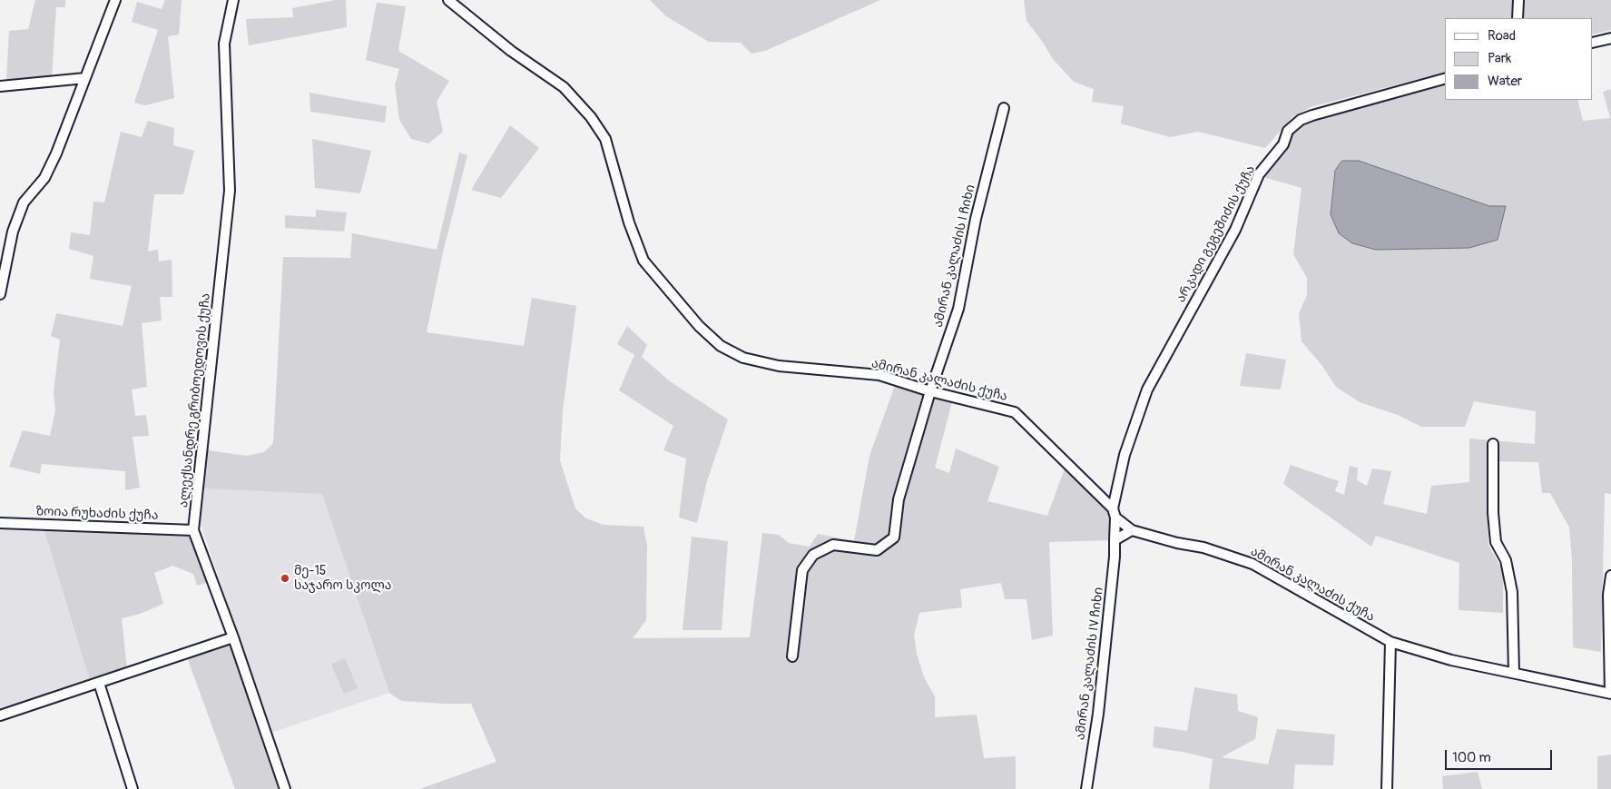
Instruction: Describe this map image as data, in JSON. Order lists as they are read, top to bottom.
{
  "streets": {
    "street": [
      "არკადი გეგეშიძის ქუჩა",
      "ამირან კალაძის I ჩიხი",
      "ამირან კალაძის ქუჩა",
      "ალექსანდრე გრიბოედოვის ქუჩა",
      "ზოია რუხაძის ქუჩა",
      "ამირან კალაძის IV ჩიხი"
    ]
  },
  "crossings": [
    ["არკადი გეგეშიძის ქუჩა", "ამირან კალაძის ქუჩა"],
    ["არკადი გეგეშიძის ქუჩა", "ამირან კალაძის IV ჩიხი"],
    ["ამირან კალაძის I ჩიხი", "ამირან კალაძის ქუჩა"],
    ["ამირან კალაძის ქუჩა", "ამირან კალაძის IV ჩიხი"],
    ["ალექსანდრე გრიბოედოვის ქუჩა", "ზოია რუხაძის ქუჩა"]
  ],
  "places": ["მე-15 საჯარო სკოლა"],
  "legend": ["Road", "Park", "Water"],
  "scale_bar": "100 m"
}
